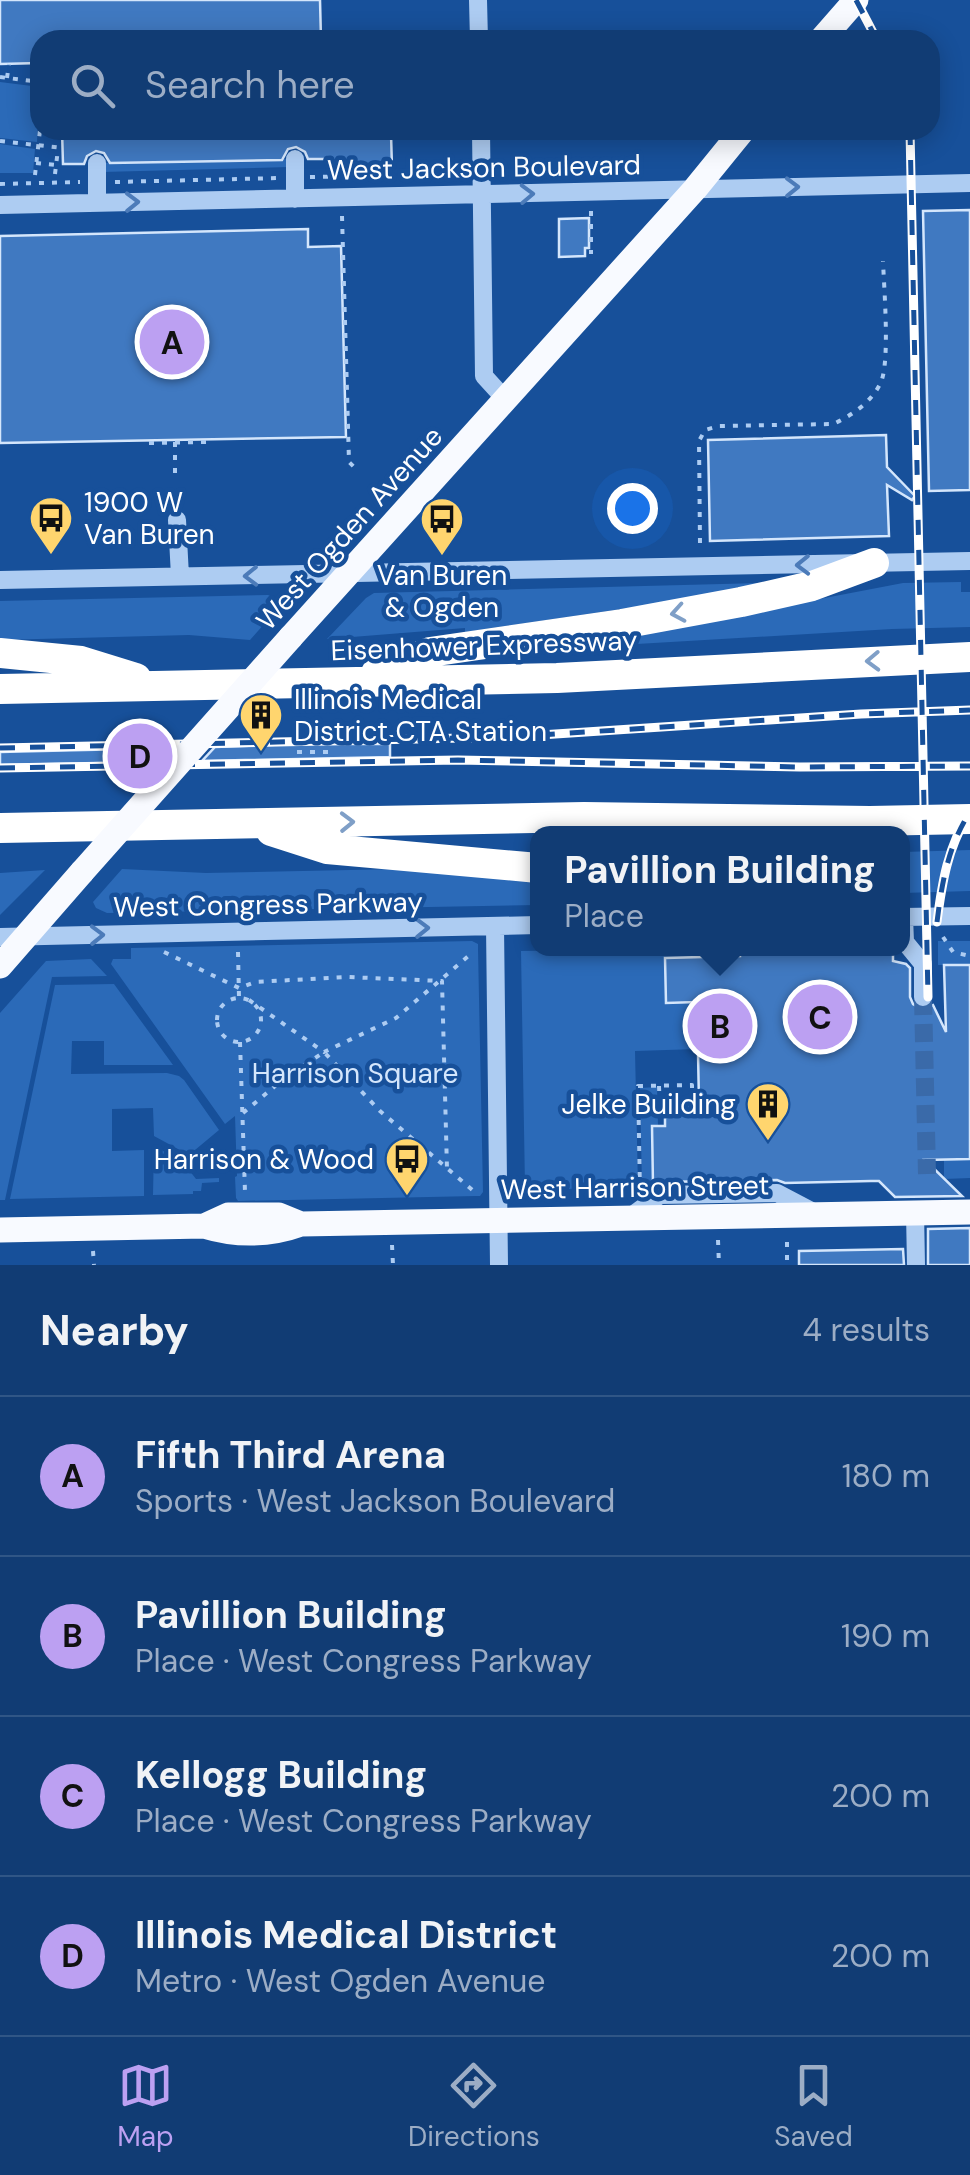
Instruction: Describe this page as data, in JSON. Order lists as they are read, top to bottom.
{
  "streets": {
    "highway": ["Eisenhower Expressway"],
    "main road": ["West Ogden Avenue", "West Harrison Street"],
    "street": ["West Jackson Boulevard", "West Congress Parkway"]
  },
  "crossings": [
    ["West Jackson Boulevard", "West Ogden Avenue"],
    ["West Ogden Avenue", "West Congress Parkway"]
  ],
  "one_way": ["West Jackson Boulevard", "West Congress Parkway"],
  "parks": ["Harrison Square"],
  "places": {
    "bus stop": ["1900 W Van Buren", "Van Buren & Ogden", "Harrison & Wood"],
    "building": ["Illinois Medical District CTA Station", "Jelke Building"]
  },
  "page": {
    "search": "Search here",
    "pins": [
      "A",
      "D",
      "C",
      "B"
    ],
    "popup": ["Pavillion Building", "Place"],
    "heading": ["Nearby", "4 results"],
    "list": [
      {
        "mark": "A",
        "name": "Fifth Third Arena",
        "note": "Sports · West Jackson Boulevard",
        "value": "180 m"
      },
      {
        "mark": "B",
        "name": "Pavillion Building",
        "note": "Place · West Congress Parkway",
        "value": "190 m"
      },
      {
        "mark": "C",
        "name": "Kellogg Building",
        "note": "Place · West Congress Parkway",
        "value": "200 m"
      },
      {
        "mark": "D",
        "name": "Illinois Medical District",
        "note": "Metro · West Ogden Avenue",
        "value": "200 m"
      }
    ],
    "nav": ["Map", "Directions", "Saved"]
  }
}
